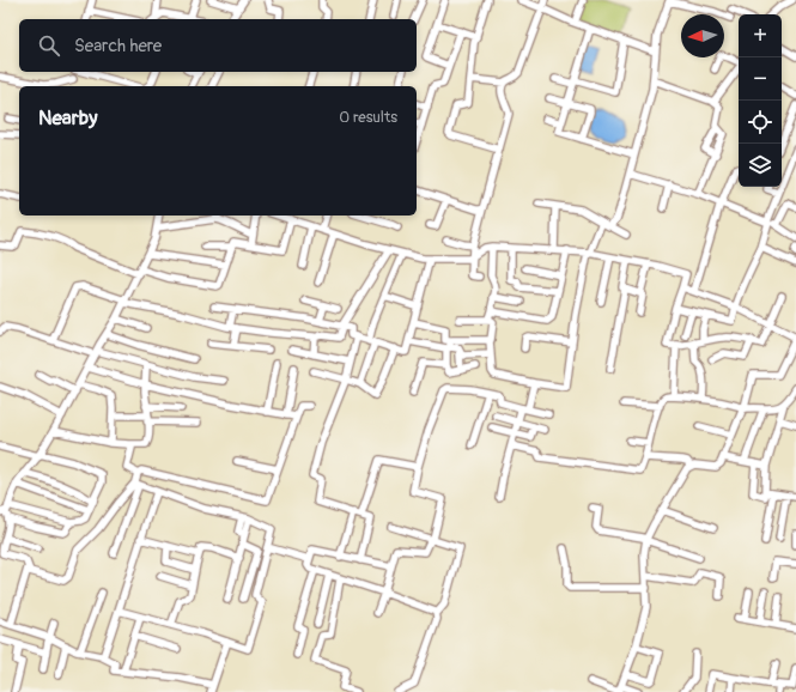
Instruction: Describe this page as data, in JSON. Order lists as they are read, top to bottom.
{
  "north": "left",
  "page": {
    "map_buttons": ["+", "−"],
    "search": "Search here",
    "heading": ["Nearby", "0 results"]
  }
}
